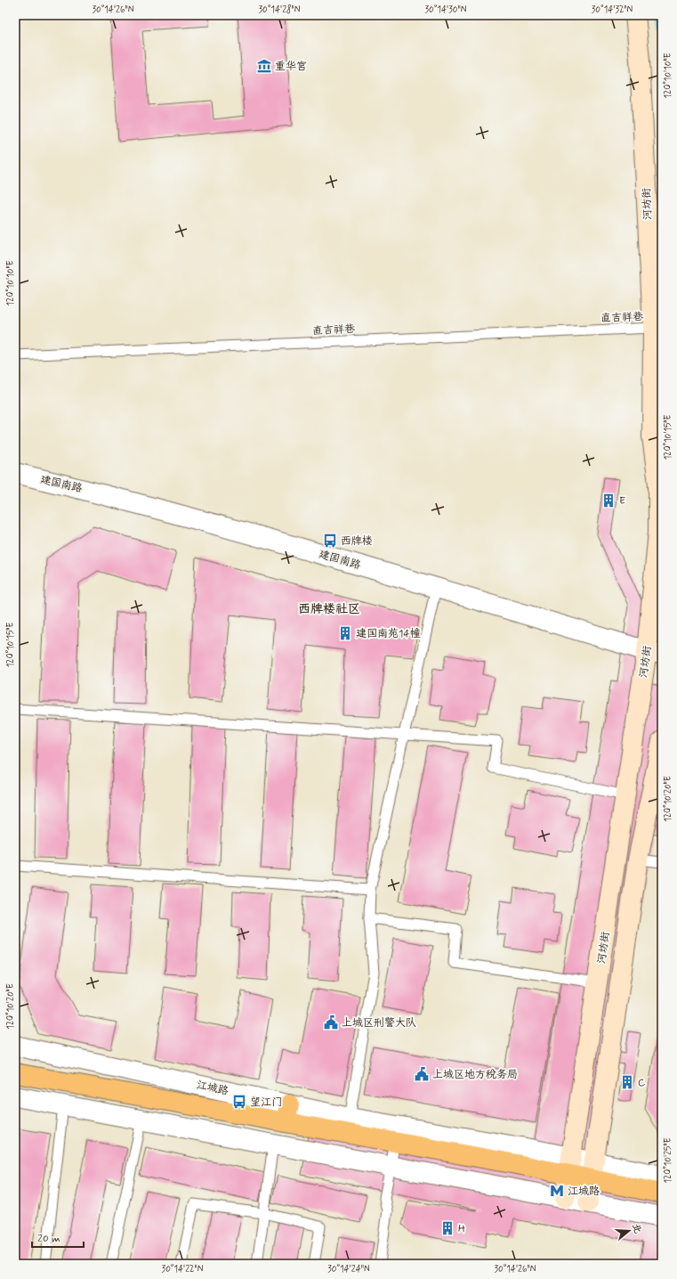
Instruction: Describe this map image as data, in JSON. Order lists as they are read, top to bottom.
{
  "streets": {
    "main road": ["江城路"],
    "street": ["河坊街", "建国南路"],
    "lane": ["直吉祥巷"]
  },
  "crossings": [
    ["河坊街", "直吉祥巷"],
    ["河坊街", "建国南路"],
    ["河坊街", "江城路"]
  ],
  "districts": ["西牌楼社区"],
  "places": {
    "museum": ["重华宫"],
    "building": [
      "E",
      "建国南苑14幢",
      "C",
      "H"
    ],
    "bus stop": ["西牌楼", "望江门"],
    "public building": ["上城区刑警大队", "上城区地方税务局"],
    "metro station": ["江城路"]
  },
  "scale_bar": "20 m",
  "north": "right",
  "coordinates": [
    "30°14'26\"N",
    "30°14'28\"N",
    "30°14'30\"N",
    "30°14'32\"N",
    "120°10'10\"E",
    "120°10'15\"E",
    "120°10'20\"E",
    "120°10'25\"E",
    "30°14'22\"N",
    "30°14'24\"N"
  ]
}
